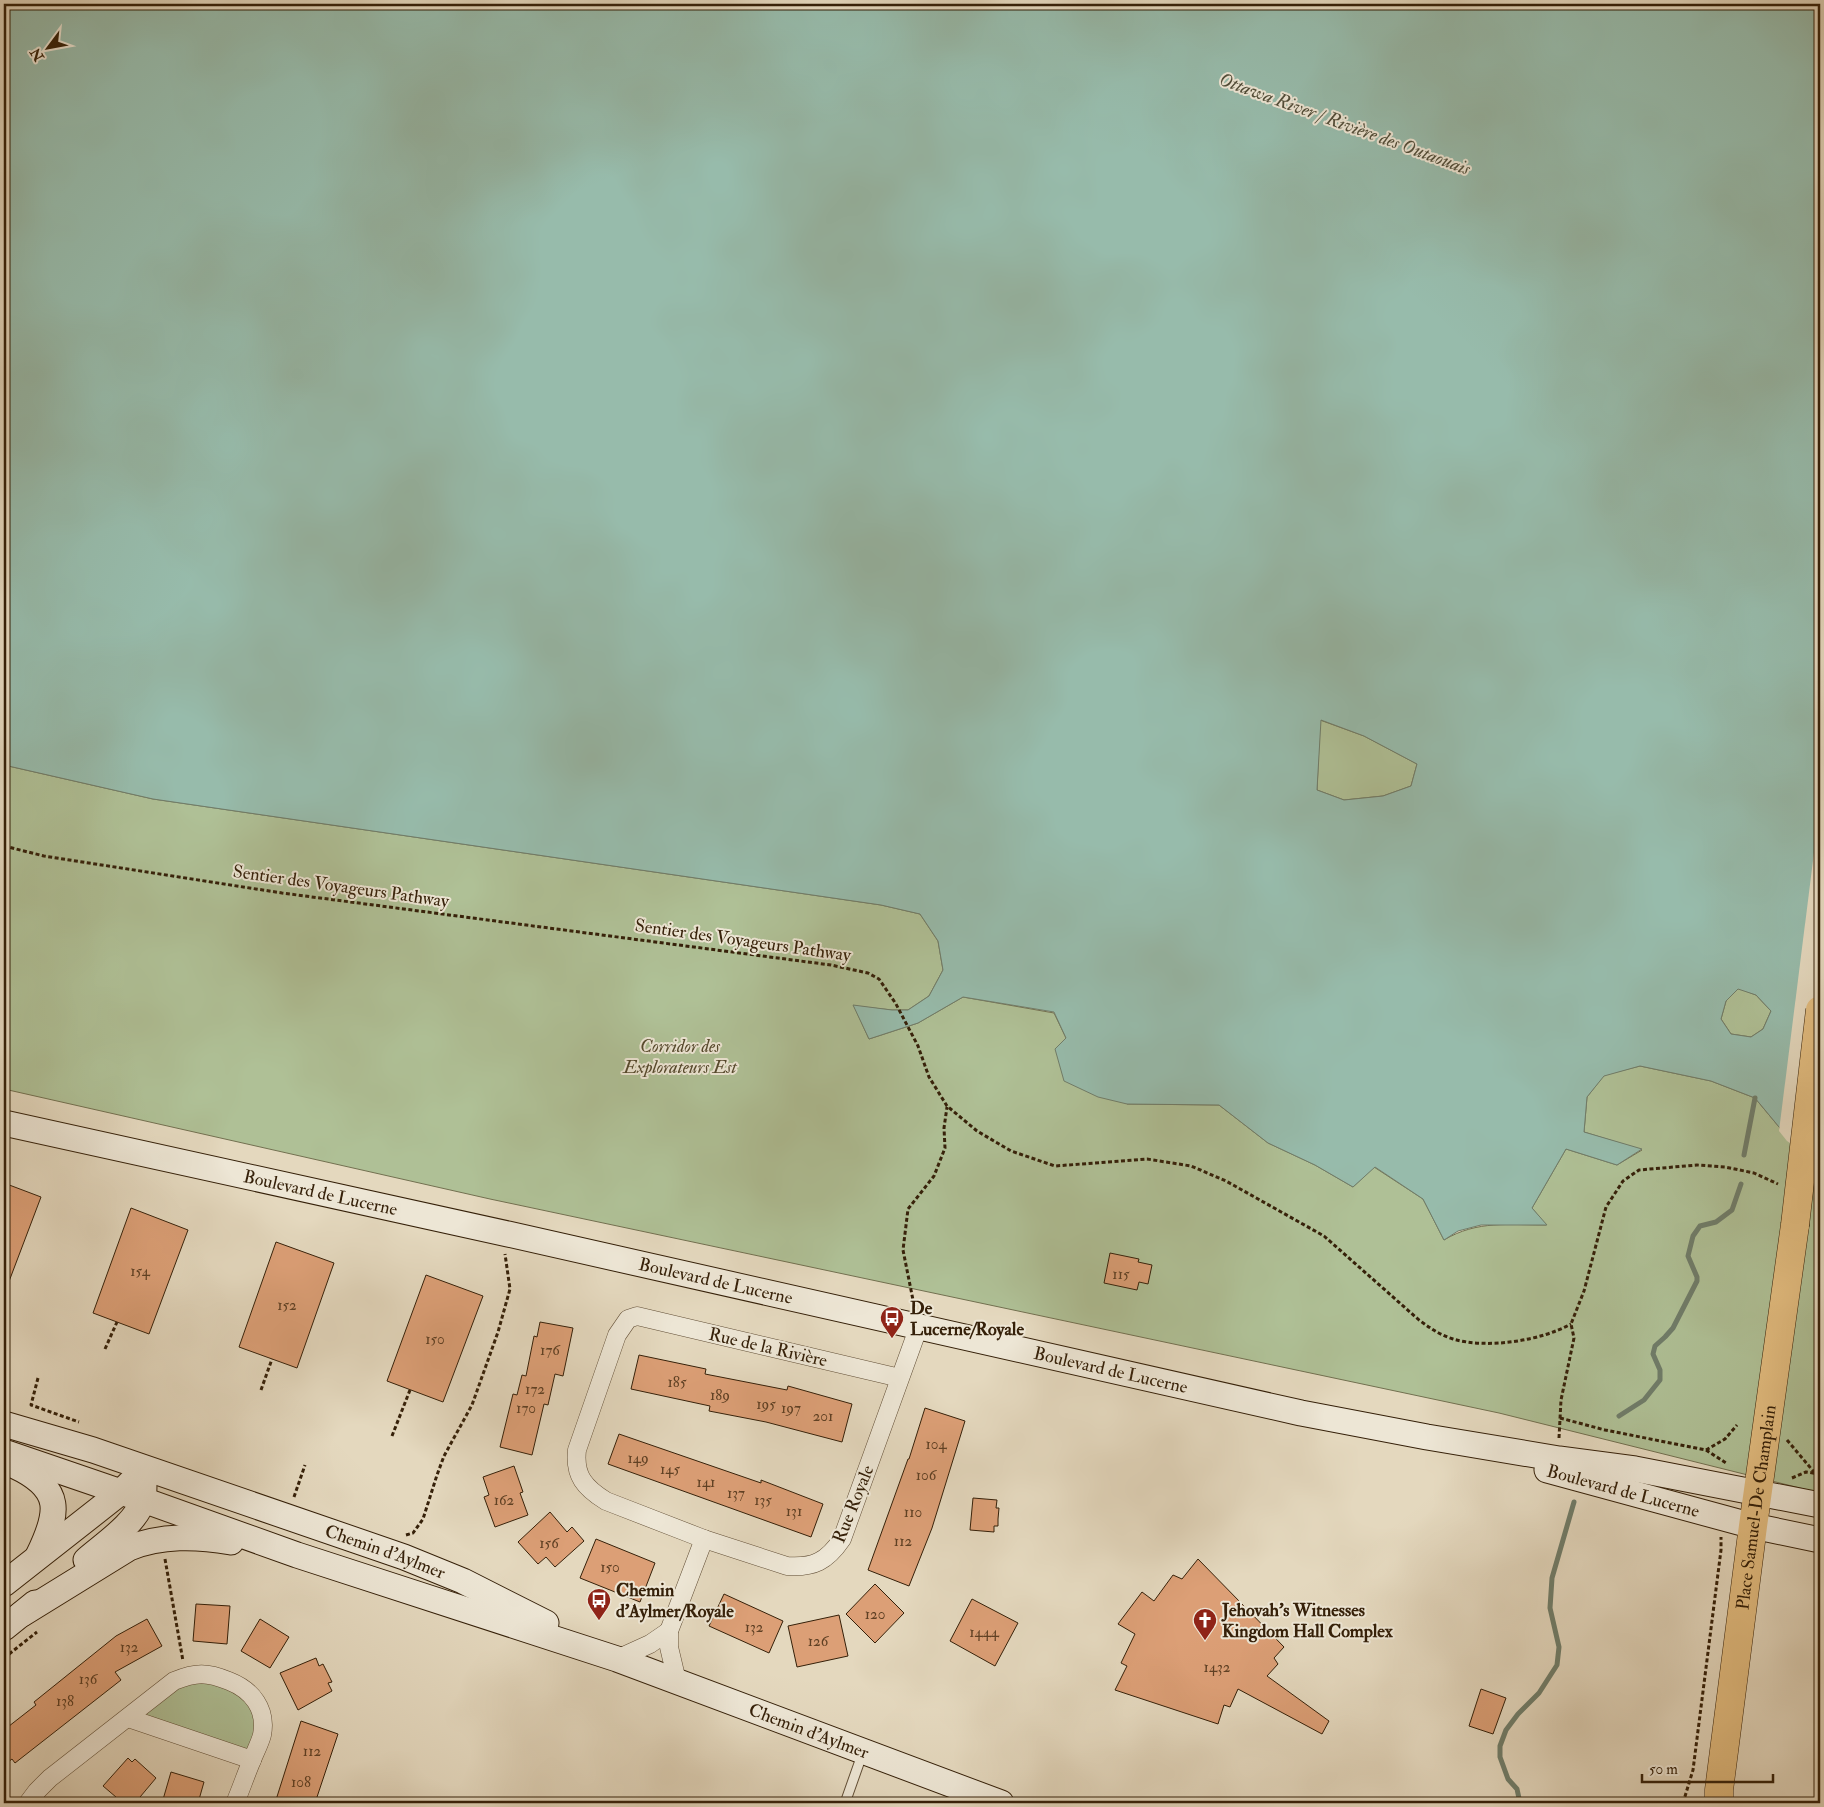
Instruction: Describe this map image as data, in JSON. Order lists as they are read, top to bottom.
{
  "streets": {
    "main road": ["Boulevard de Lucerne", "Place Samuel-De Champlain", "Chemin d'Aylmer"],
    "street": ["Rue de la Rivière", "Rue Royale"],
    "path": ["Sentier des Voyageurs Pathway"]
  },
  "crossings": [
    ["Boulevard de Lucerne", "Rue Royale"],
    ["Boulevard de Lucerne", "Place Samuel-De Champlain"],
    ["Rue de la Rivière", "Rue Royale"]
  ],
  "water": ["Ottawa River / Rivière des Outaouais"],
  "parks": ["Corridor des Explorateurs Est"],
  "places": {
    "bus stop": ["De Lucerne/Royale", "Chemin d'Aylmer/Royale"],
    "church": ["Jehovah's Witnesses Kingdom Hall Complex"]
  },
  "house_numbers": [
    "154",
    "115",
    "152",
    "150",
    "176",
    "185",
    "172",
    "189",
    "195",
    "170",
    "197",
    "201",
    "104",
    "149",
    "145",
    "106",
    "141",
    "137",
    "162",
    "135",
    "131",
    "110",
    "112",
    "156",
    "150",
    "120",
    "132",
    "1444",
    "126",
    "132",
    "1432",
    "136",
    "138",
    "112",
    "108"
  ],
  "scale_bar": "50 m",
  "north": "bottom left"
}
